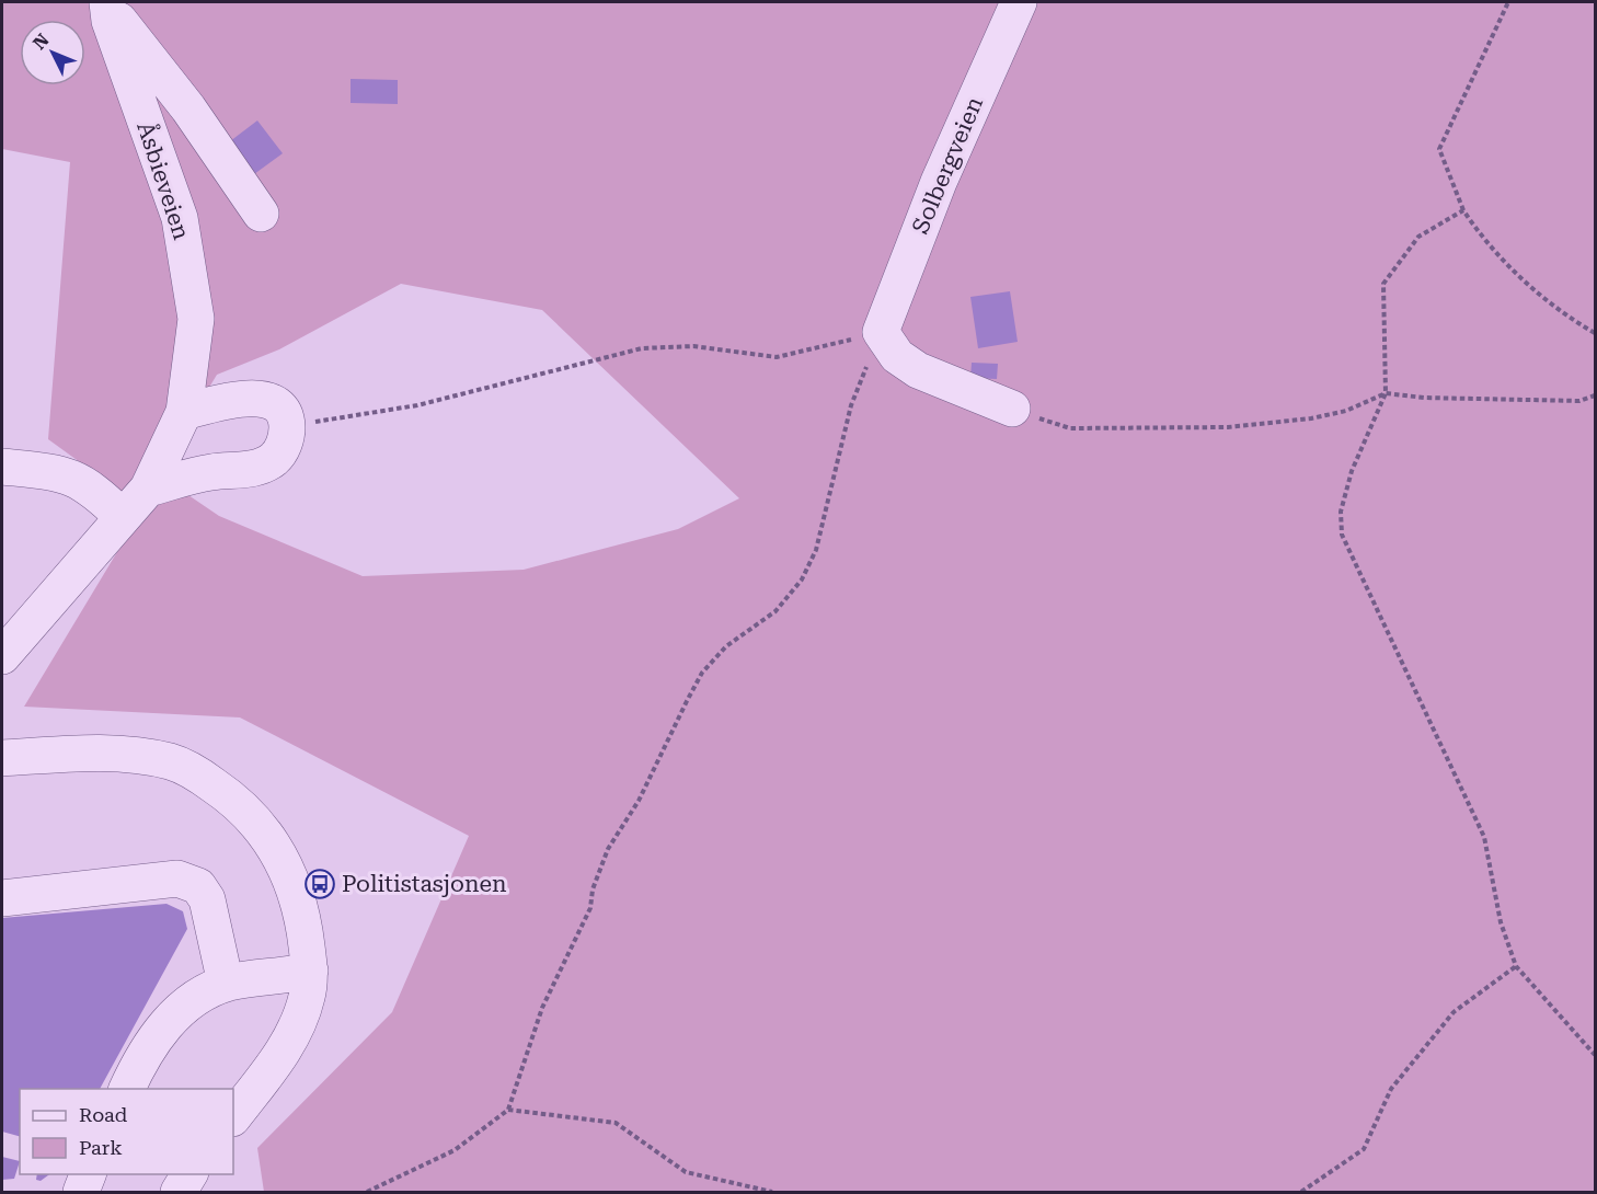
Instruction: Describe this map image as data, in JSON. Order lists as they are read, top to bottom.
{
  "streets": {
    "street": ["Solbergveien", "Åsbieveien"]
  },
  "places": {
    "bus stop": ["Politistasjonen"]
  },
  "legend": ["Road", "Park"],
  "north": "top left"
}
